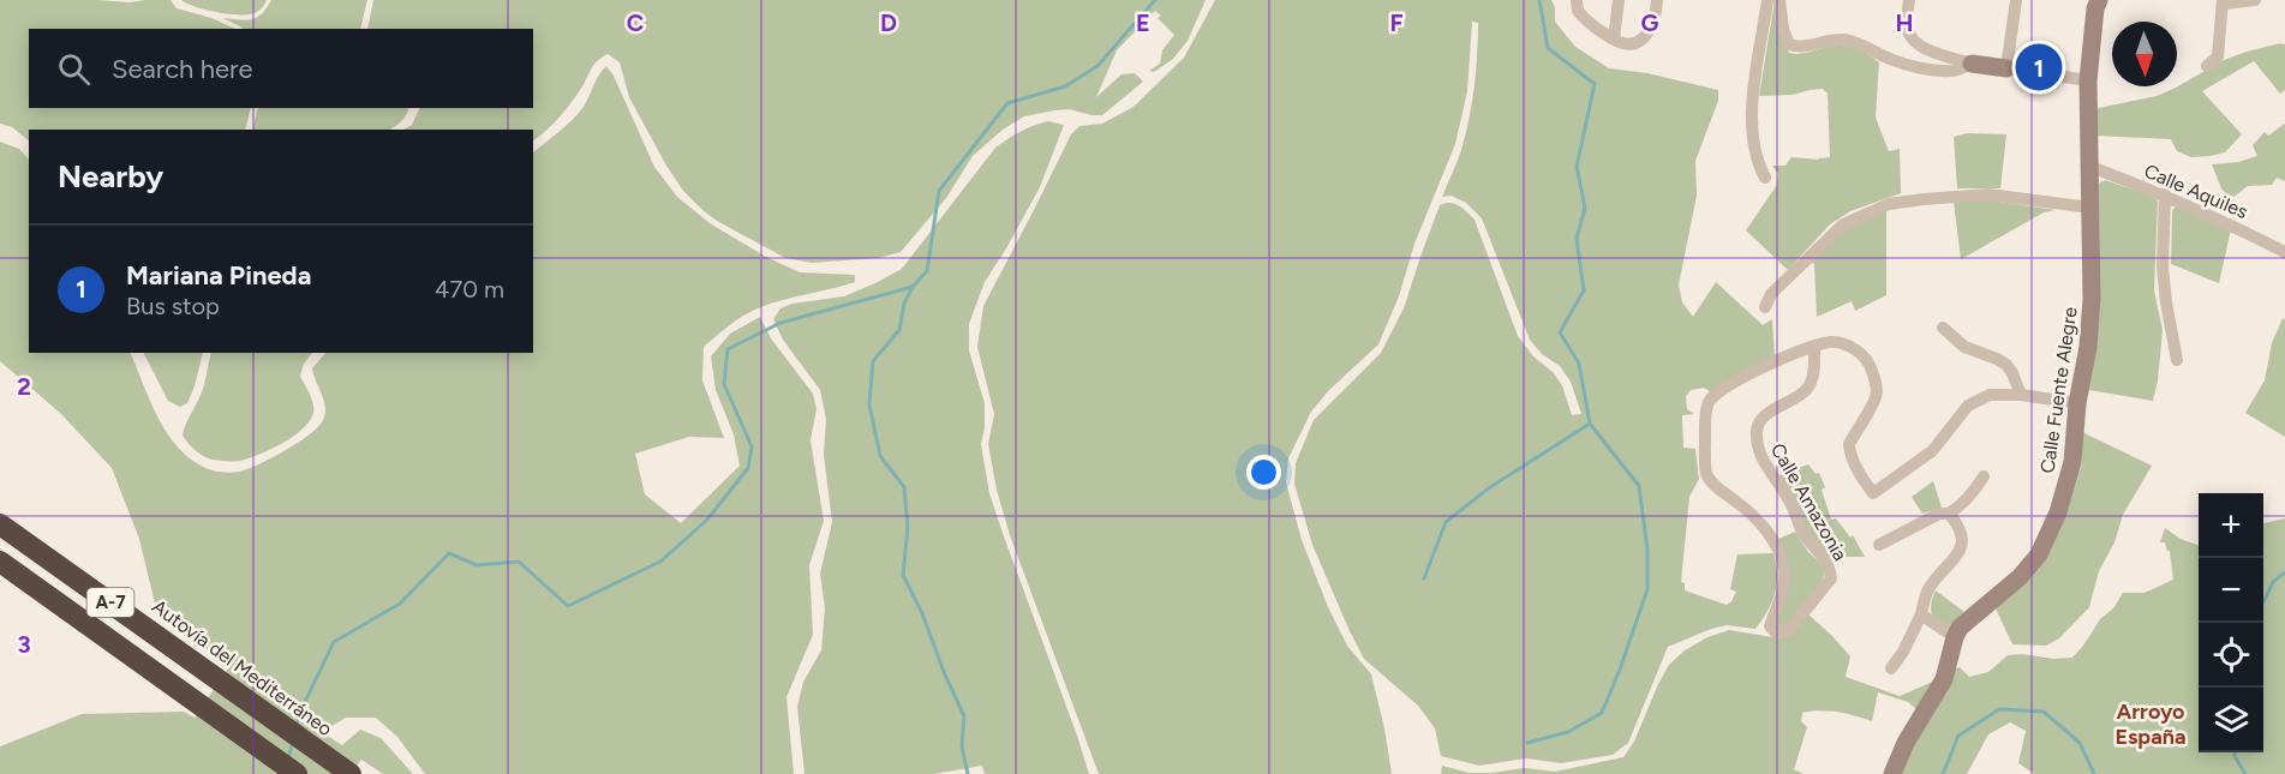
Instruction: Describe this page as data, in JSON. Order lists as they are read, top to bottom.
{
  "streets": {
    "highway": ["A-7", "Autovía del Mediterráneo"],
    "street": ["Calle Aquiles", "Calle Fuente Alegre", "Calle Amazonia"]
  },
  "crossings": [
    ["Calle Aquiles", "Calle Fuente Alegre"],
    ["Calle Fuente Alegre", "Calle Amazonia"]
  ],
  "districts": ["Arroyo España"],
  "north": "bottom",
  "page": {
    "search": "Search here",
    "pins": "1",
    "heading": "Nearby",
    "list": [
      {
        "mark": "1",
        "name": "Mariana Pineda",
        "note": "Bus stop",
        "value": "470 m"
      }
    ],
    "map_buttons": ["+", "−"]
  },
  "grid": {
    "columns": [
      "C",
      "D",
      "E",
      "F",
      "G",
      "H"
    ],
    "rows": ["2", "3"]
  }
}
